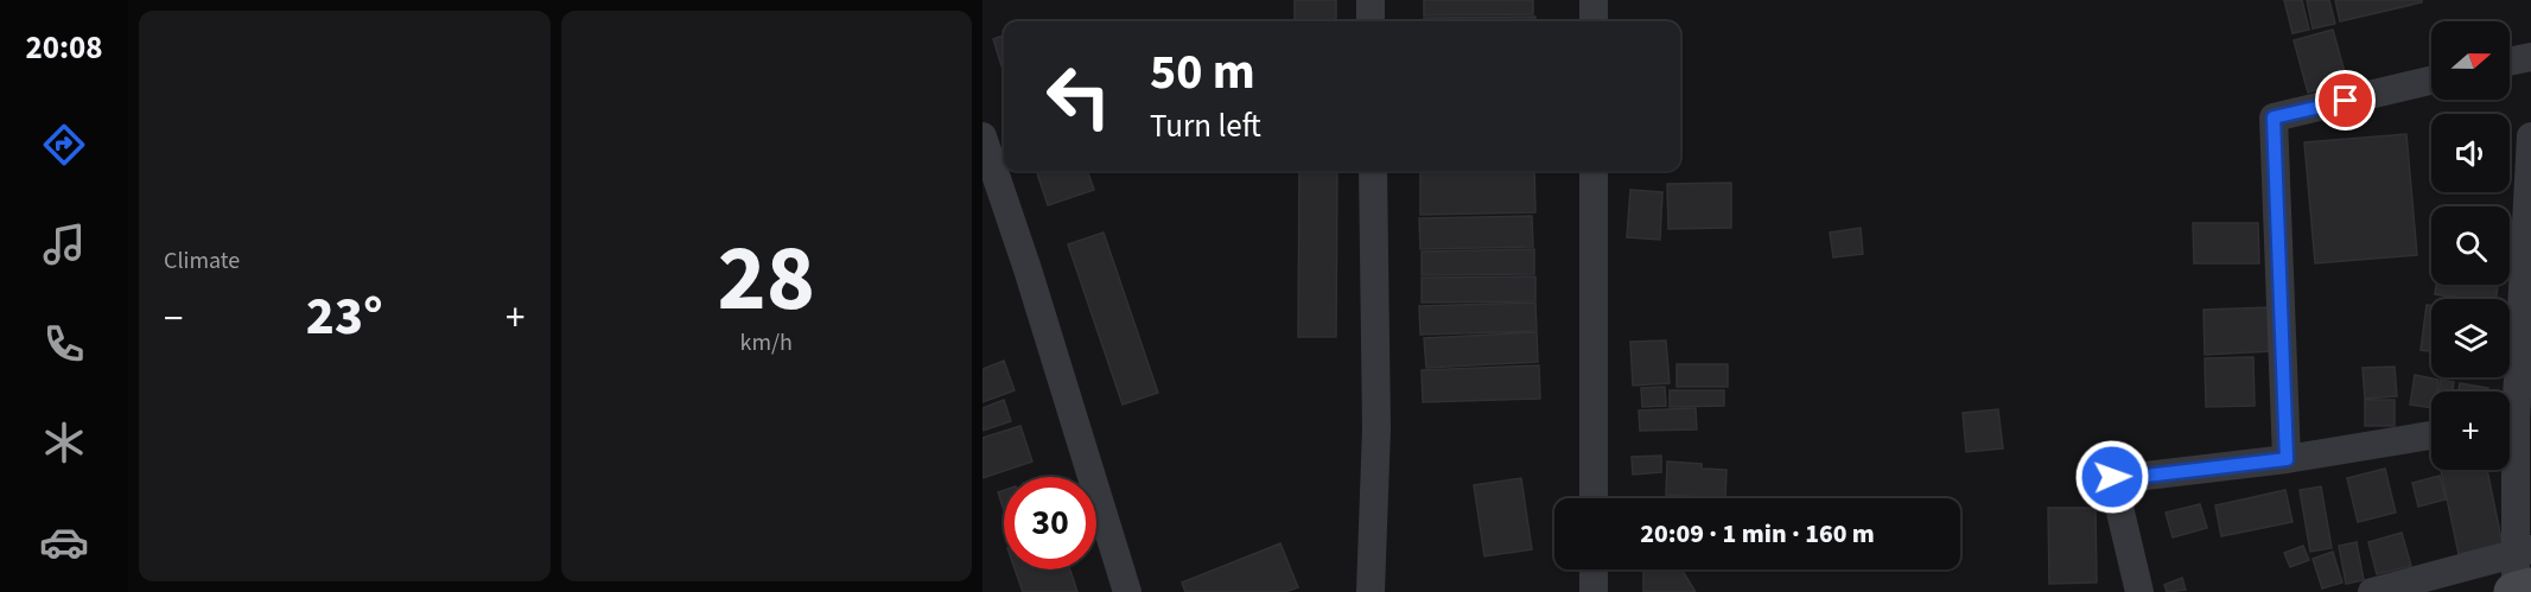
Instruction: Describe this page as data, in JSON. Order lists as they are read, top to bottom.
{
  "north": "right",
  "page": {
    "tabs": "20:08",
    "tile": [
      "Climate",
      ["28", "km/h"]
    ],
    "map_buttons": "+",
    "turn": ["50 m", "Turn left"],
    "heat": ["−", "23°", "+"],
    "limit": "30",
    "trip": "20:09 · 1 min · 160 m"
  }
}
